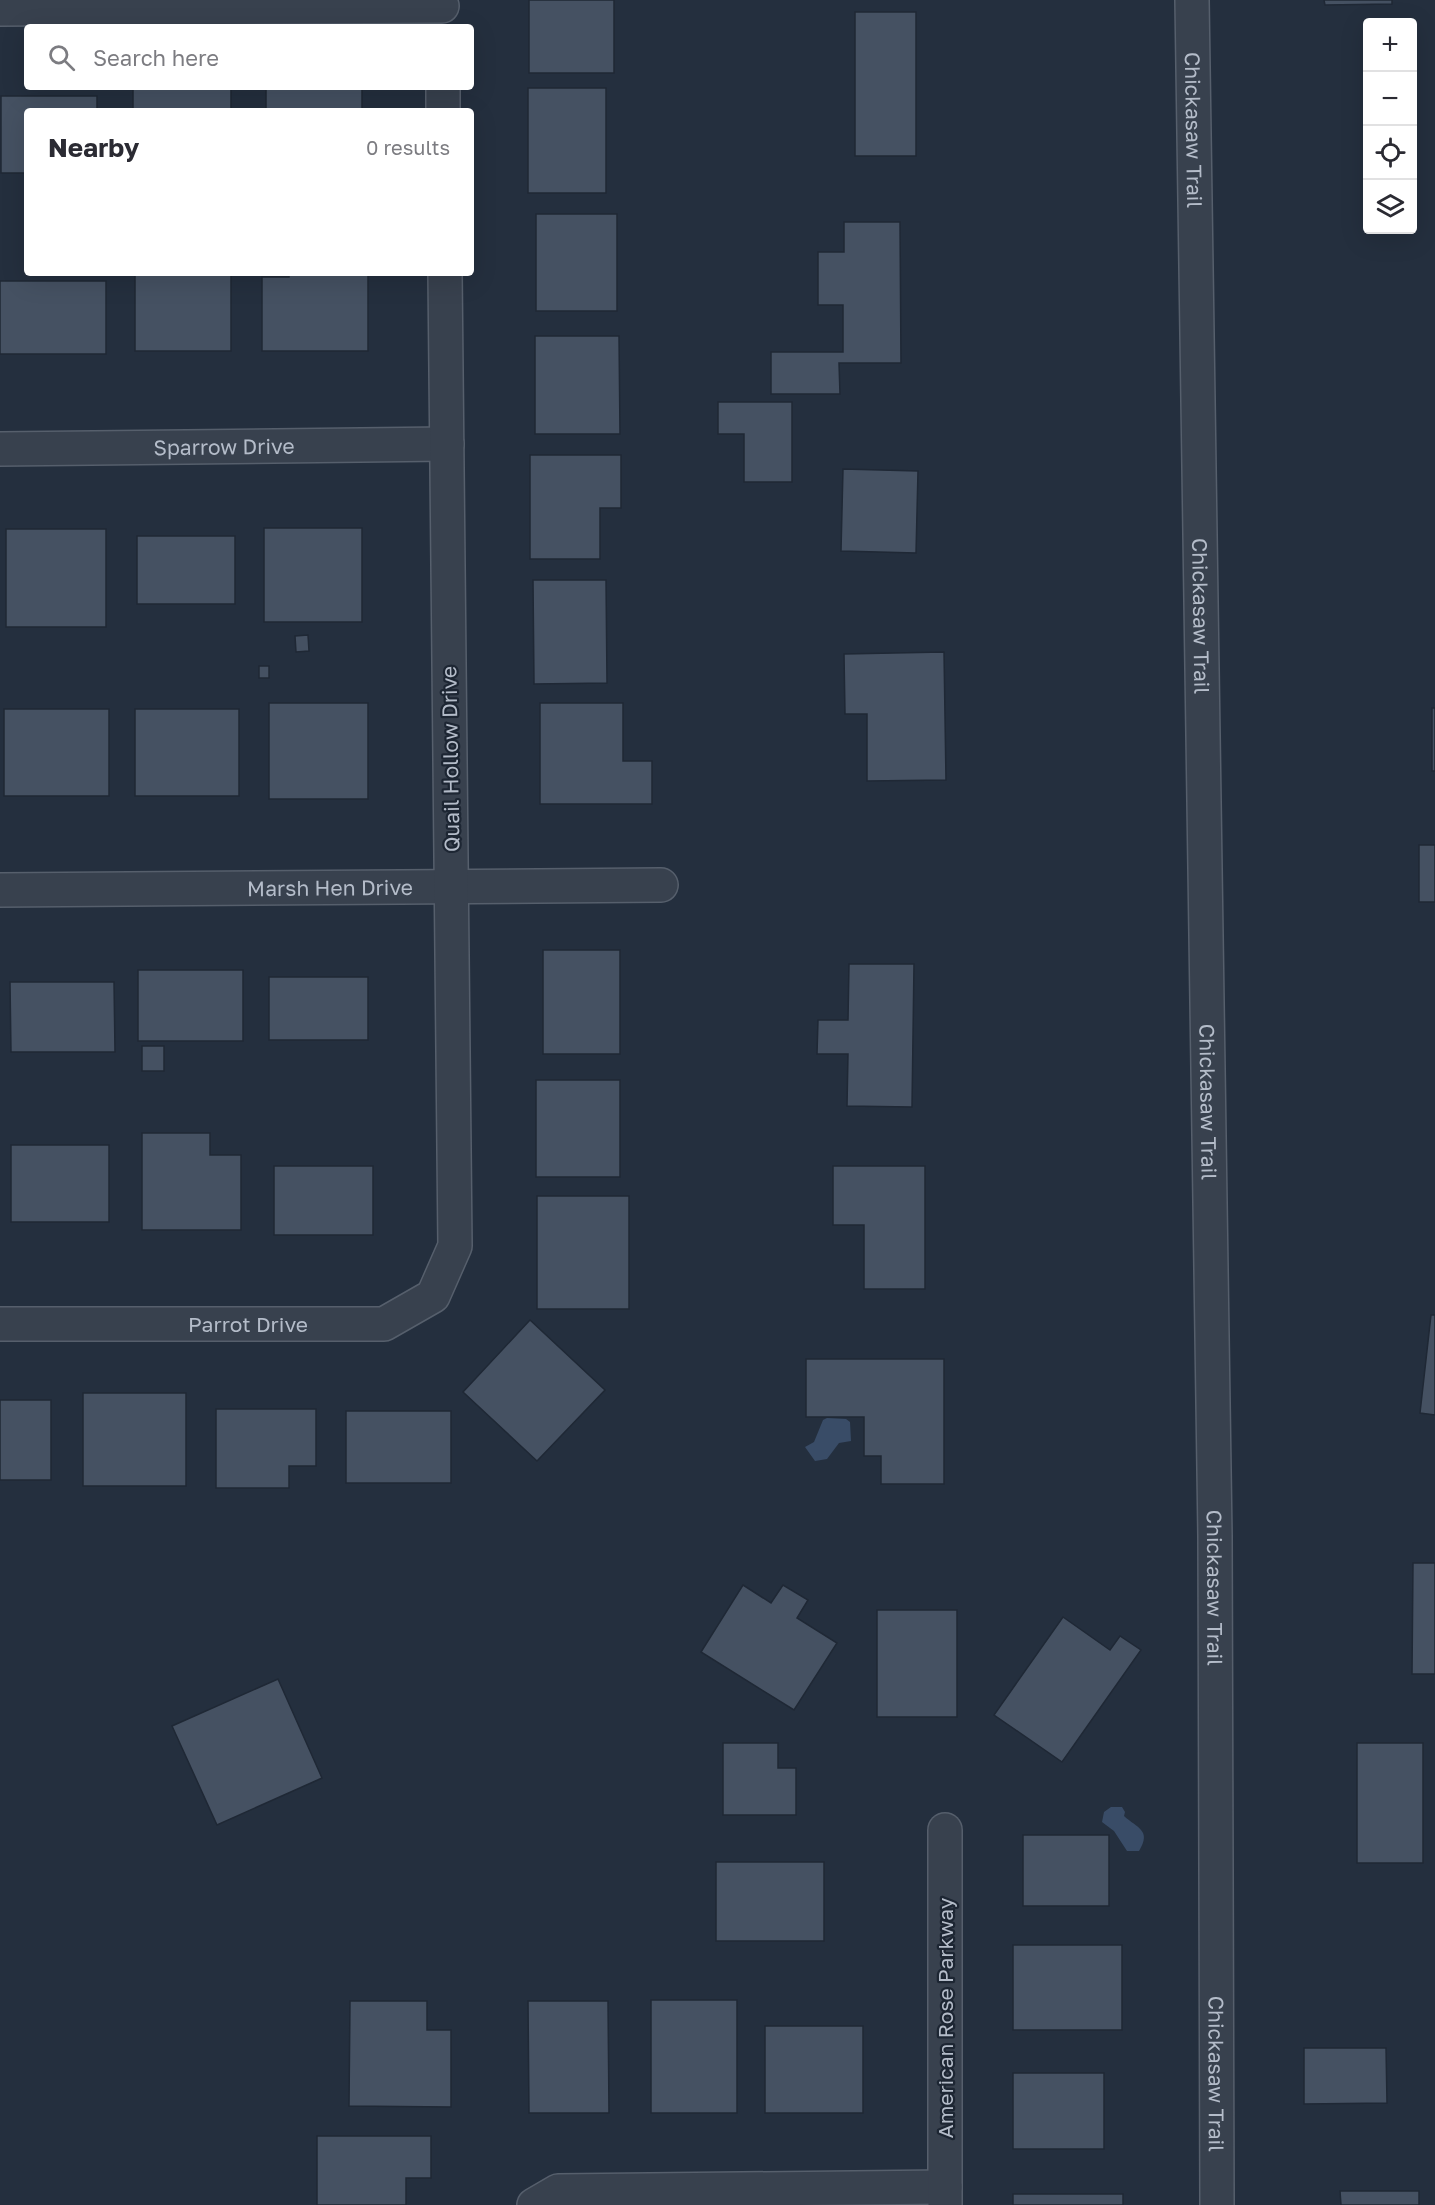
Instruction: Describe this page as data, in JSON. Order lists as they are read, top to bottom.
{
  "streets": {
    "street": [
      "Chickasaw Trail",
      "Sparrow Drive",
      "Quail Hollow Drive",
      "Marsh Hen Drive",
      "Parrot Drive",
      "American Rose Parkway"
    ]
  },
  "crossings": [
    ["Sparrow Drive", "Quail Hollow Drive"],
    ["Quail Hollow Drive", "Marsh Hen Drive"],
    ["Quail Hollow Drive", "Parrot Drive"]
  ],
  "page": {
    "map_buttons": ["+", "−"],
    "search": "Search here",
    "heading": ["Nearby", "0 results"]
  }
}
